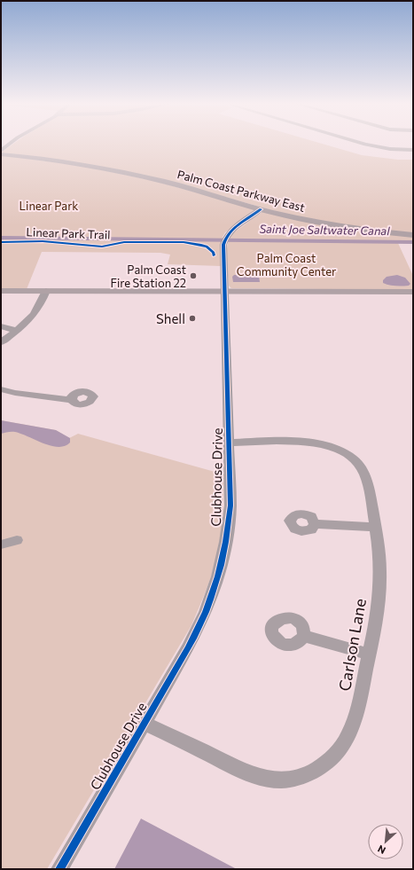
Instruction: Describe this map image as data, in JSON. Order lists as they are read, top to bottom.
{
  "streets": {
    "main road": ["Palm Coast Parkway East"],
    "street": ["Clubhouse Drive", "Carlson Lane"],
    "cycle path": ["Linear Park Trail"]
  },
  "crossings": [
    ["Palm Coast Parkway East", "Clubhouse Drive"],
    ["Clubhouse Drive", "Carlson Lane"]
  ],
  "water": ["Saint Joe Saltwater Canal"],
  "parks": ["Linear Park", "Palm Coast Community Center"],
  "places": ["Palm Coast Fire Station 22", "Shell"],
  "north": "bottom left"
}
